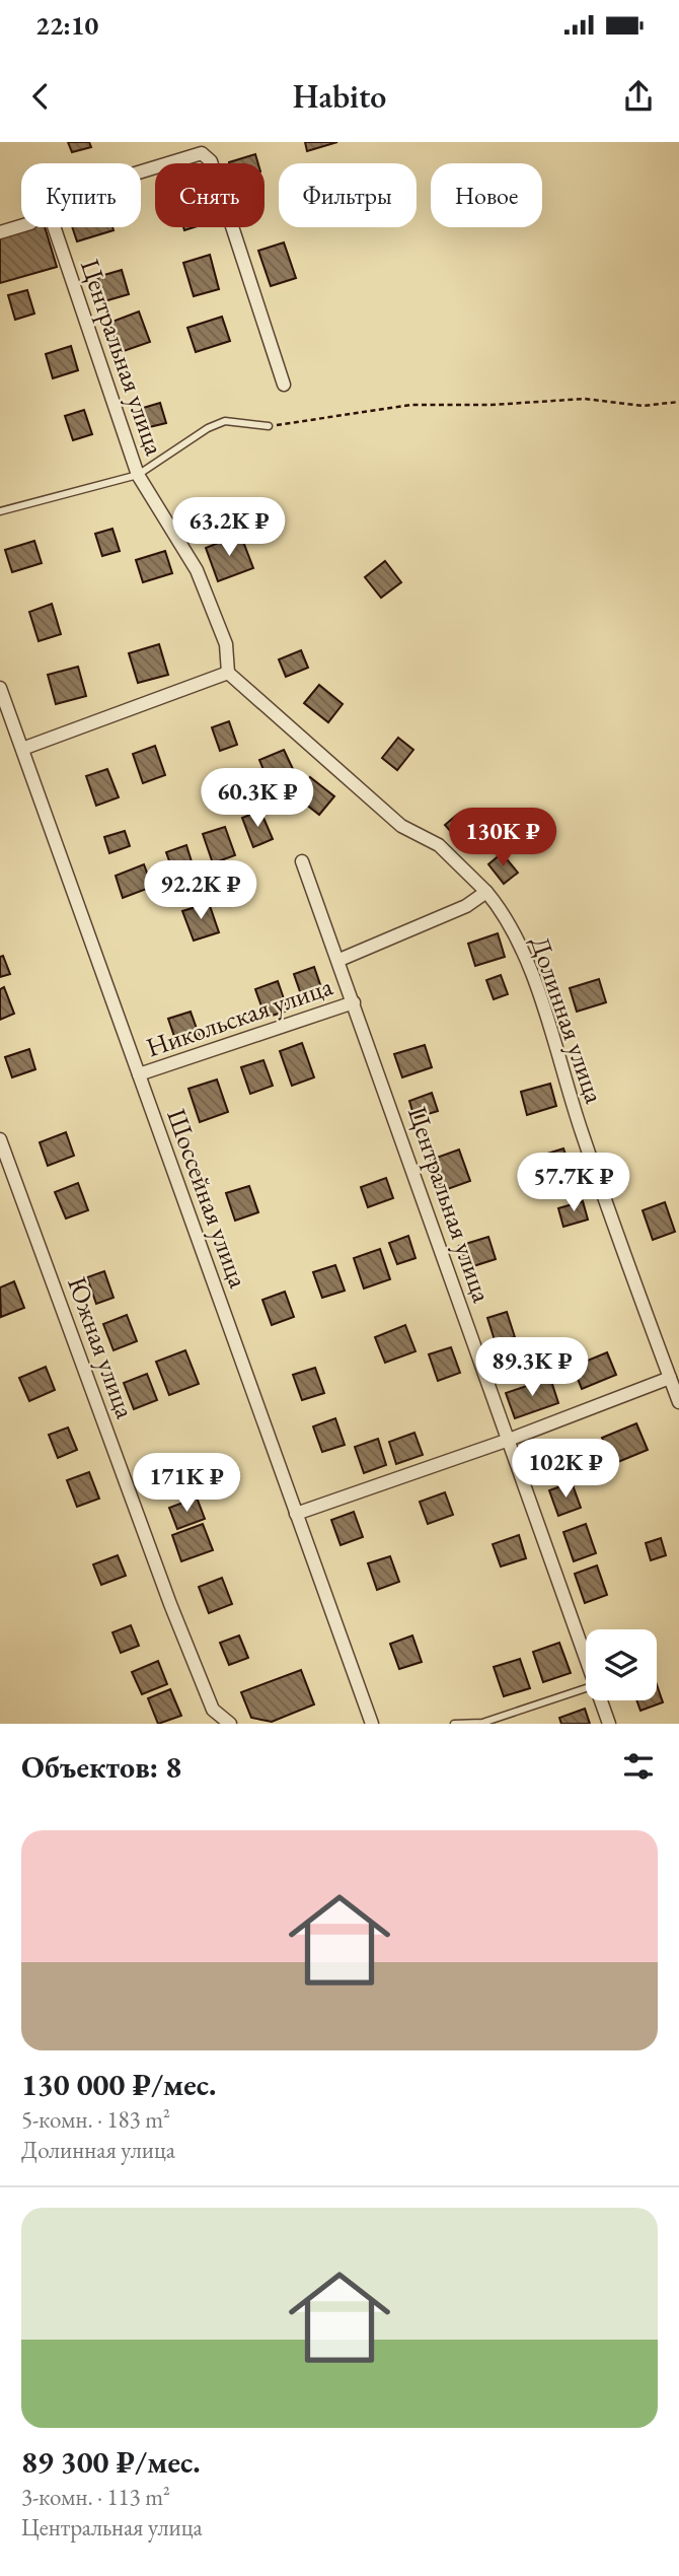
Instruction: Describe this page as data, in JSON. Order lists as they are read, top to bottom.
{
  "streets": {
    "street": [
      "Центральная улица",
      "Никольская улица",
      "Долинная улица",
      "Шоссейная улица",
      "Южная улица"
    ]
  },
  "crossings": [
    ["Центральная улица", "Никольская улица"],
    ["Центральная улица", "Долинная улица"],
    ["Никольская улица", "Шоссейная улица"]
  ],
  "page": {
    "status": "22:10",
    "header": "Habito",
    "chip": [
      "Купить",
      "Снять",
      "Фильтры",
      "Новое"
    ],
    "price": [
      "63.2K ₽",
      "60.3K ₽",
      "130K ₽",
      "92.2K ₽",
      "57.7K ₽",
      "89.3K ₽",
      "102K ₽",
      "171K ₽"
    ],
    "heading": "Объектов: 8",
    "list": [
      {
        "name": "130 000 ₽/мес.",
        "note": "5-комн. · 183 m² · Долинная улица"
      },
      {
        "name": "89 300 ₽/мес.",
        "note": "3-комн. · 113 m² · Центральная улица"
      }
    ]
  }
}
